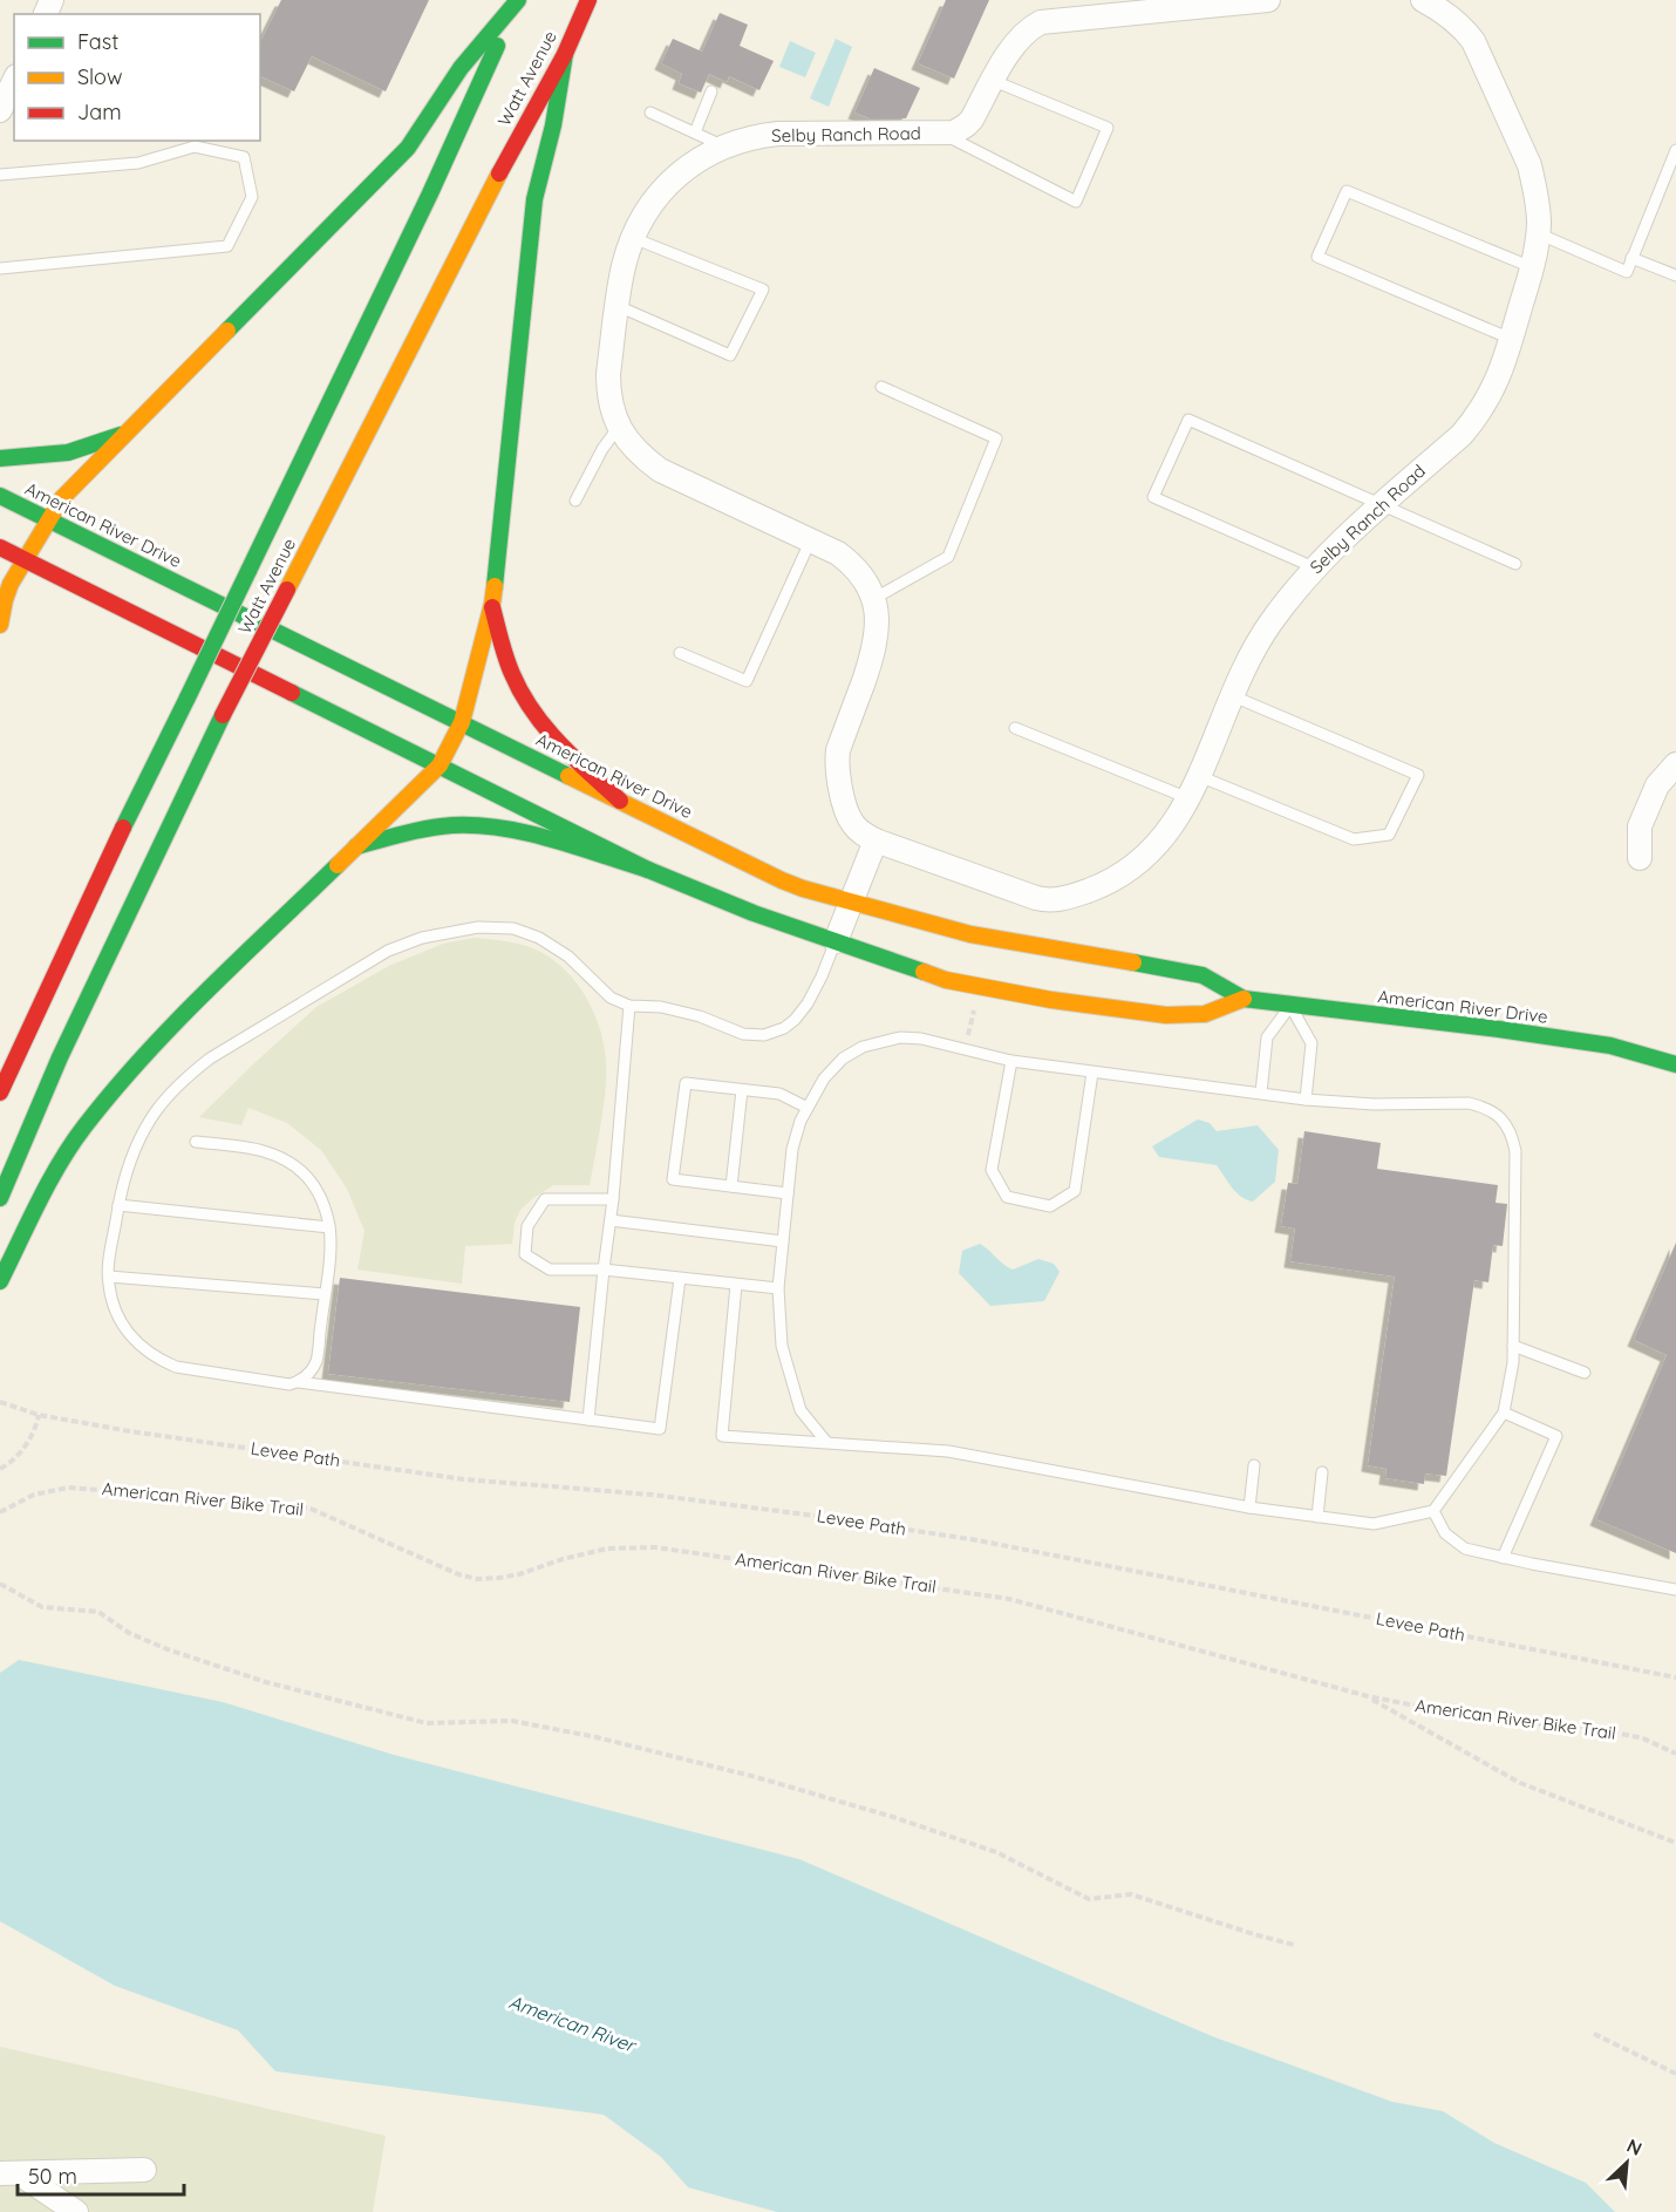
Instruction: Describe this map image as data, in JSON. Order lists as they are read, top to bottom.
{
  "streets": {
    "main road": ["Watt Avenue", "American River Drive"],
    "street": ["Selby Ranch Road"],
    "path": ["Levee Path", "American River Bike Trail"]
  },
  "water": ["American River"],
  "legend": ["Fast", "Slow", "Jam"],
  "scale_bar": "50 m",
  "north": "top right"
}
